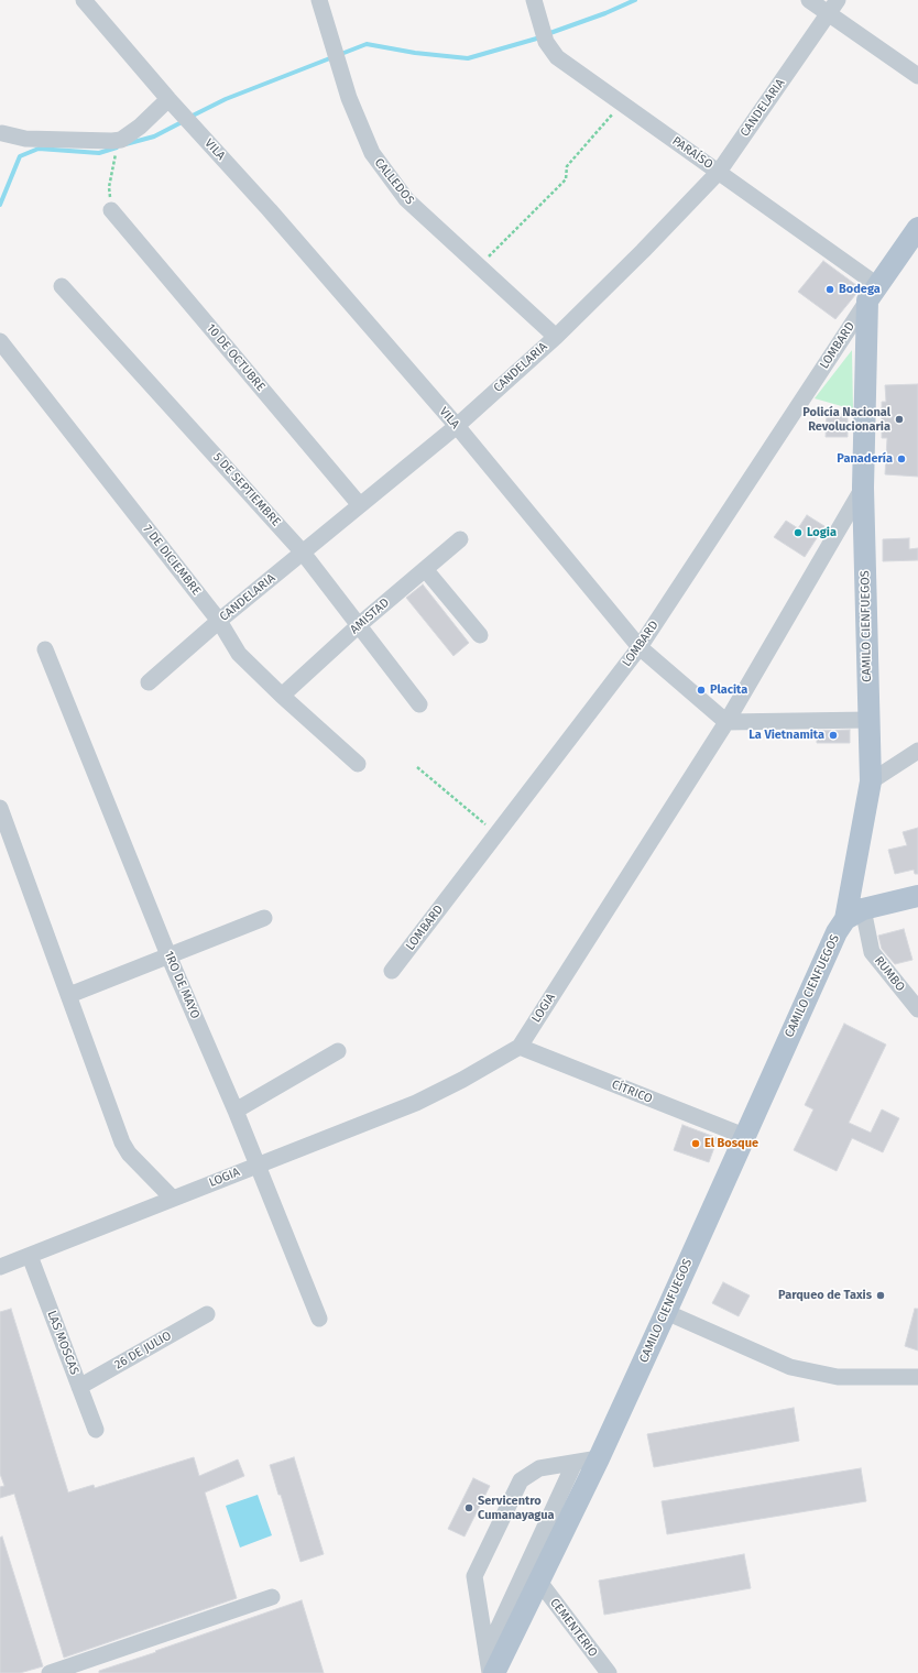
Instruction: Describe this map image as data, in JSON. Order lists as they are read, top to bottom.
{
  "streets": {
    "main road": ["CAMILO CIENFUEGOS"],
    "street": [
      "CANDELARIA",
      "VILA",
      "PARAÍSO",
      "CALLEDOS",
      "LOMBARD",
      "10 DE OCTUBRE",
      "5 DE SEPTIEMBRE",
      "7 DE DICIEMBRE",
      "AMISTAD",
      "RUMBO",
      "1RO DE MAYO",
      "LOGIA",
      "CÍTRICO",
      "LAS MOSCAS",
      "26 DE JULIO",
      "CEMENTERIO"
    ]
  },
  "crossings": [
    ["CANDELARIA", "VILA"],
    ["CANDELARIA", "PARAÍSO"],
    ["CANDELARIA", "CALLEDOS"],
    ["CANDELARIA", "10 DE OCTUBRE"],
    ["CANDELARIA", "5 DE SEPTIEMBRE"],
    ["CANDELARIA", "7 DE DICIEMBRE"],
    ["VILA", "LOMBARD"],
    ["VILA", "LOGIA"],
    ["PARAÍSO", "LOMBARD"],
    ["PARAÍSO", "CAMILO CIENFUEGOS"],
    ["LOMBARD", "CAMILO CIENFUEGOS"],
    ["5 DE SEPTIEMBRE", "AMISTAD"],
    ["7 DE DICIEMBRE", "AMISTAD"],
    ["CAMILO CIENFUEGOS", "RUMBO"],
    ["CAMILO CIENFUEGOS", "LOGIA"],
    ["CAMILO CIENFUEGOS", "CÍTRICO"],
    ["CAMILO CIENFUEGOS", "CEMENTERIO"],
    ["1RO DE MAYO", "LOGIA"],
    ["LOGIA", "CÍTRICO"],
    ["LOGIA", "LAS MOSCAS"],
    ["LAS MOSCAS", "26 DE JULIO"]
  ],
  "places": [
    "Bodega",
    "Policía Nacional Revolucionaria",
    "Panadería",
    "Logia",
    "Placita",
    "La Vietnamita",
    "El Bosque",
    "Parqueo de Taxis",
    "Servicentro Cumanayagua"
  ]
}
